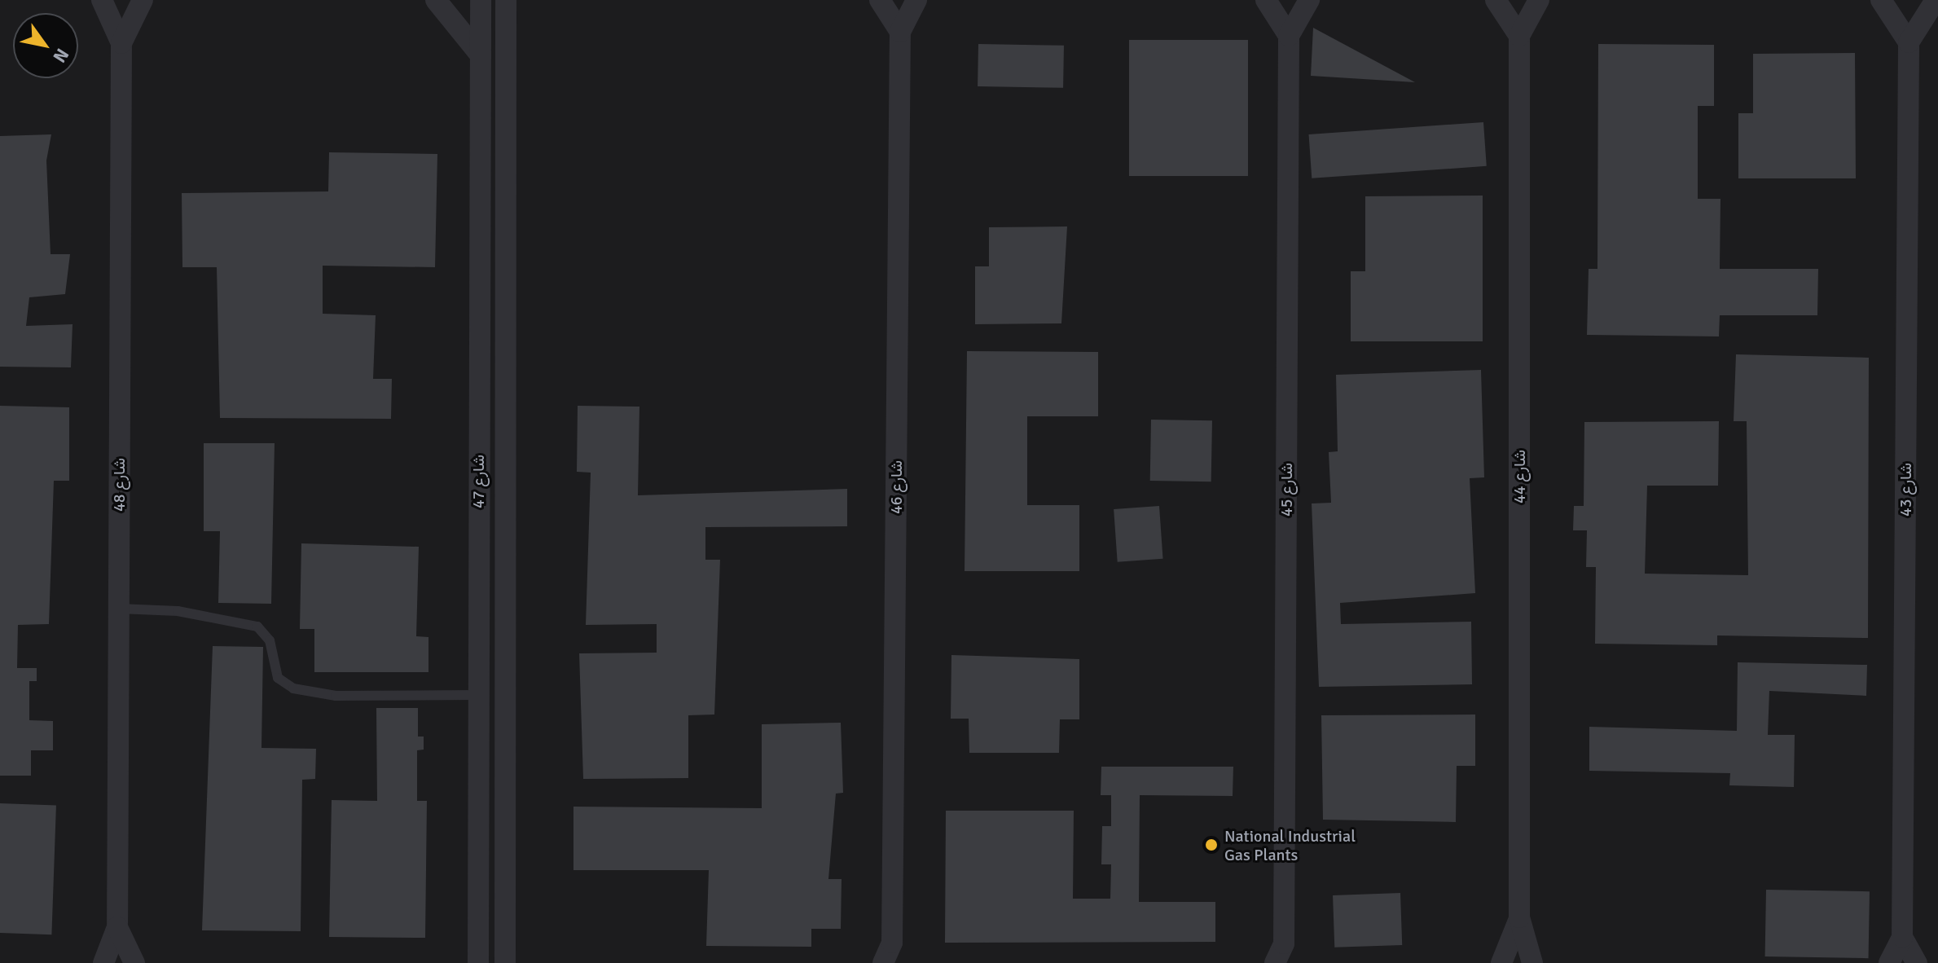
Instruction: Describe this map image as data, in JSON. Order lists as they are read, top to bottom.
{
  "streets": {
    "street": [
      "شارع 44",
      "شارع 47",
      "شارع 48",
      "شارع 46",
      "شارع 45",
      "شارع 43"
    ]
  },
  "places": ["National Industrial Gas Plants"],
  "north": "bottom right"
}
